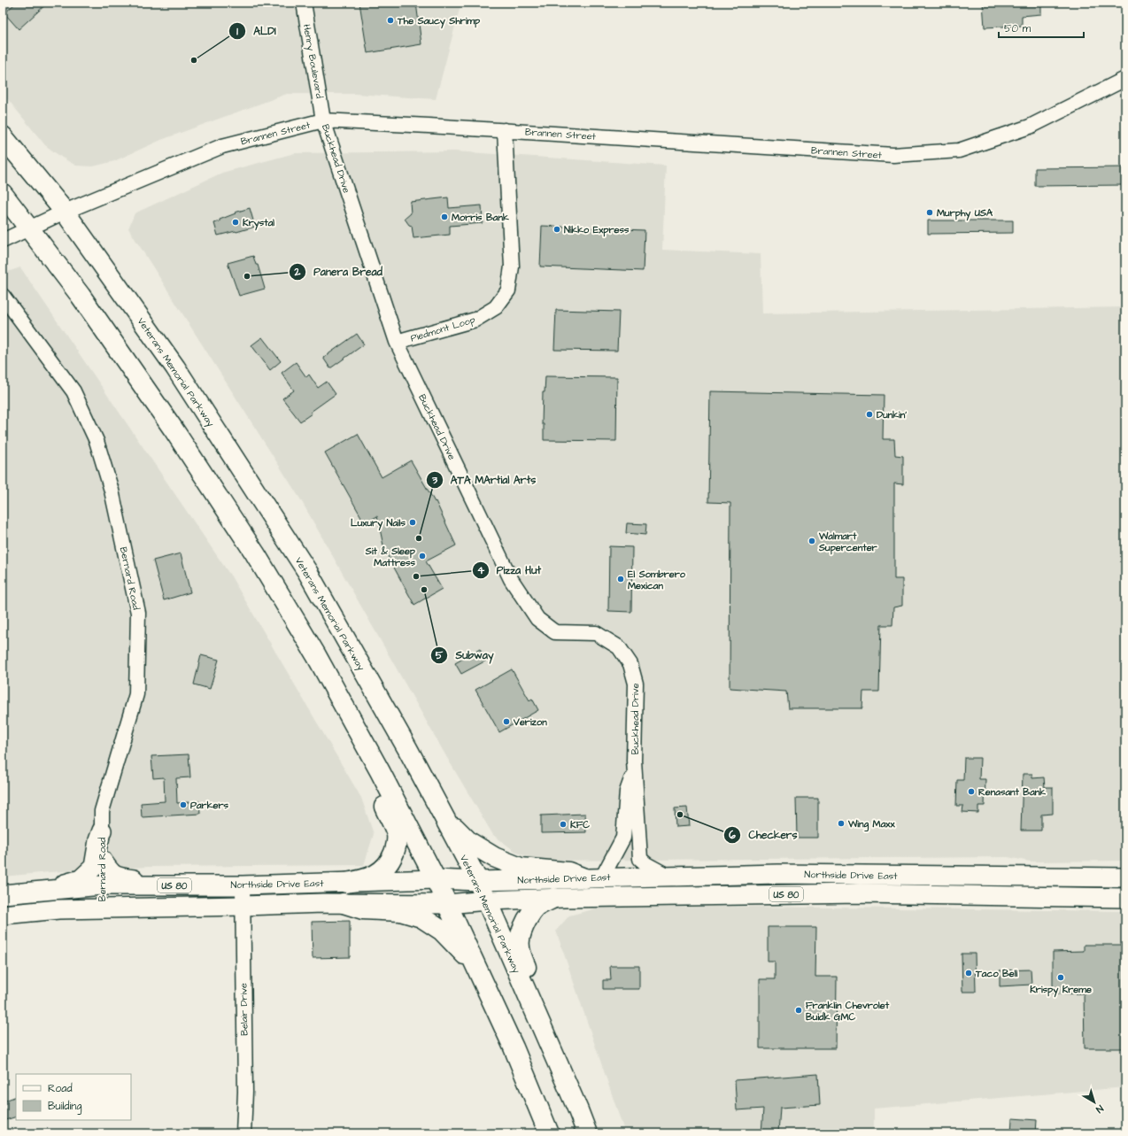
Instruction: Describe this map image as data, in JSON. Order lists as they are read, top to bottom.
{
  "streets": {
    "highway": ["Veterans Memorial Parkway"],
    "main road": ["Northside Drive East", "US 80"],
    "street": [
      "Henry Boulevard",
      "Brannen Street",
      "Buckhead Drive",
      "Piedmont Loop",
      "Bernard Road",
      "Belair Drive"
    ]
  },
  "crossings": [
    ["Henry Boulevard", "Brannen Street"],
    ["Henry Boulevard", "Buckhead Drive"],
    ["Brannen Street", "Buckhead Drive"],
    ["Brannen Street", "Piedmont Loop"],
    ["Brannen Street", "Veterans Memorial Parkway"],
    ["Buckhead Drive", "Piedmont Loop"],
    ["Buckhead Drive", "Northside Drive East"],
    ["Veterans Memorial Parkway", "Northside Drive East"],
    ["Bernard Road", "Northside Drive East"],
    ["Northside Drive East", "Belair Drive"]
  ],
  "places": [
    "The Saucy Shrimp",
    "ALDI",
    "Murphy USA",
    "Morris Bank",
    "Krystal",
    "Nikko Express",
    "Panera Bread",
    "Dunkin'",
    "Luxury Nails",
    "ATA MArtial Arts",
    "Walmart Supercenter",
    "Sit & Sleep Mattress",
    "Pizza Hut",
    "El Sombrero Mexican",
    "Subway",
    "Verizon",
    "Renasant Bank",
    "Parkers",
    "Checkers",
    "Wing Maxx",
    "KFC",
    "Taco Bell",
    "Krispy Kreme",
    "Franklin Chevrolet Buidk GMC"
  ],
  "legend": ["Road", "Building"],
  "scale_bar": "50 m",
  "north": "bottom right"
}
